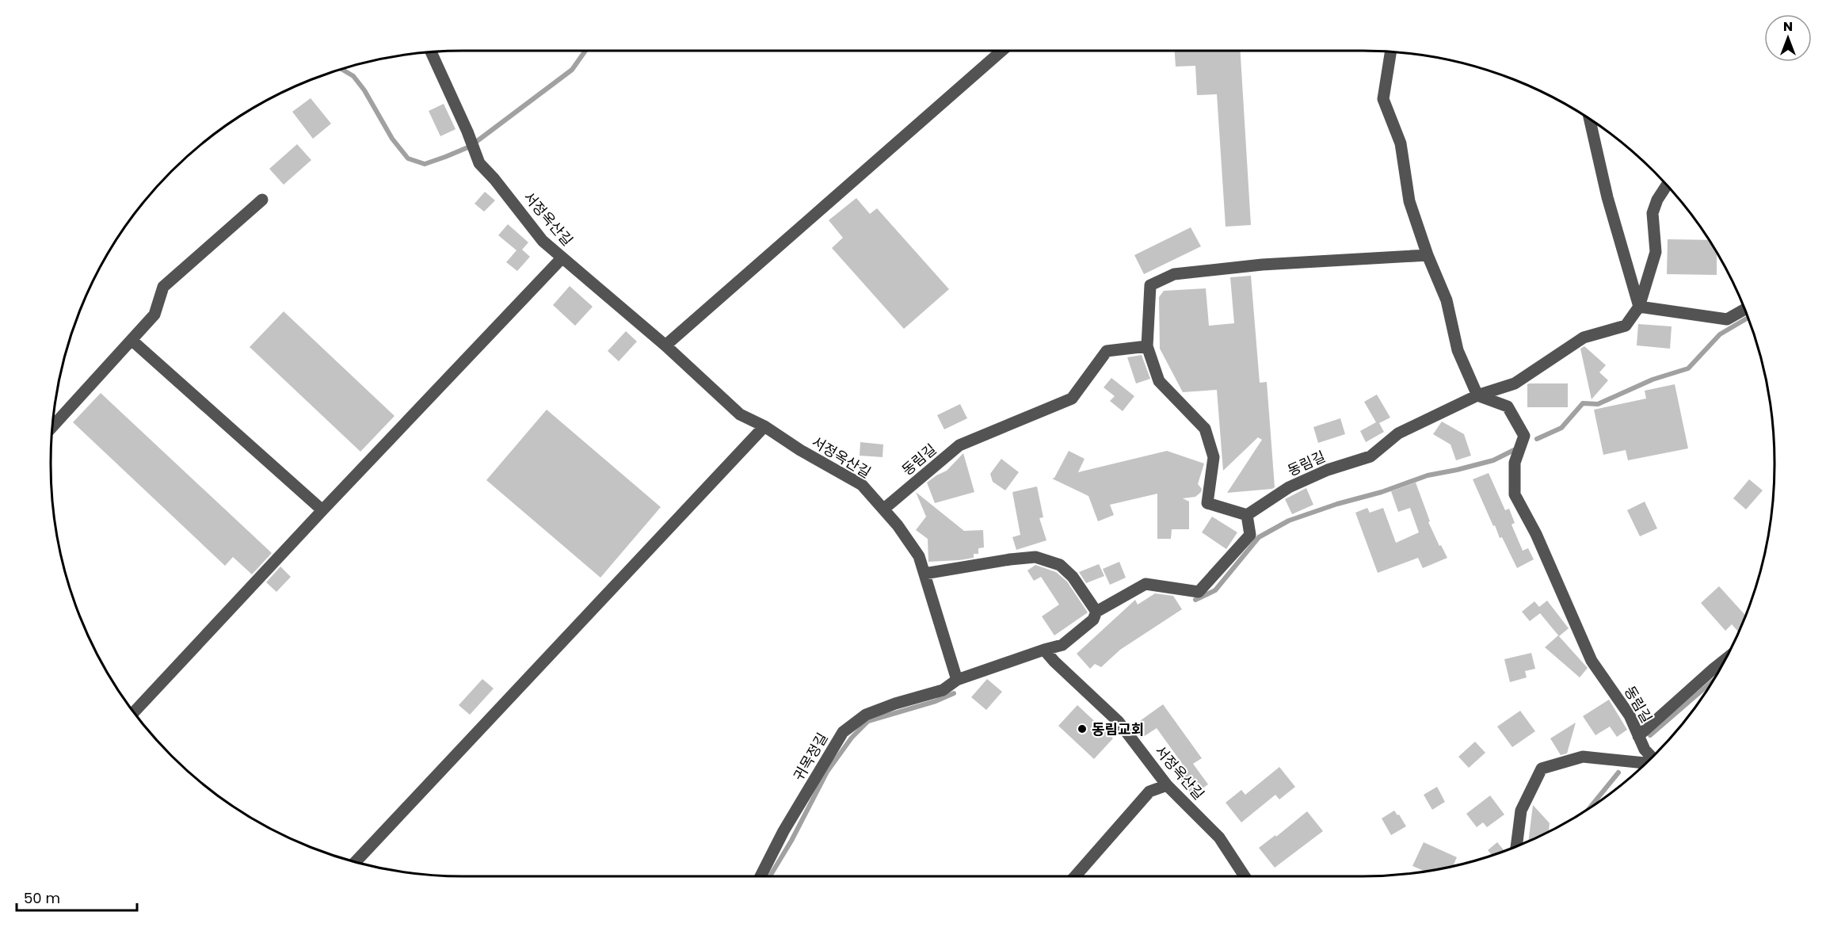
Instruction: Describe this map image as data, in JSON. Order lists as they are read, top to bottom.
{
  "streets": {
    "lane": ["서정옥산길", "동림길", "귀목정길"]
  },
  "crossings": [
    ["서정옥산길", "동림길"],
    ["서정옥산길", "귀목정길"]
  ],
  "places": ["동림교회"],
  "scale_bar": "50 m",
  "north": "top"
}
